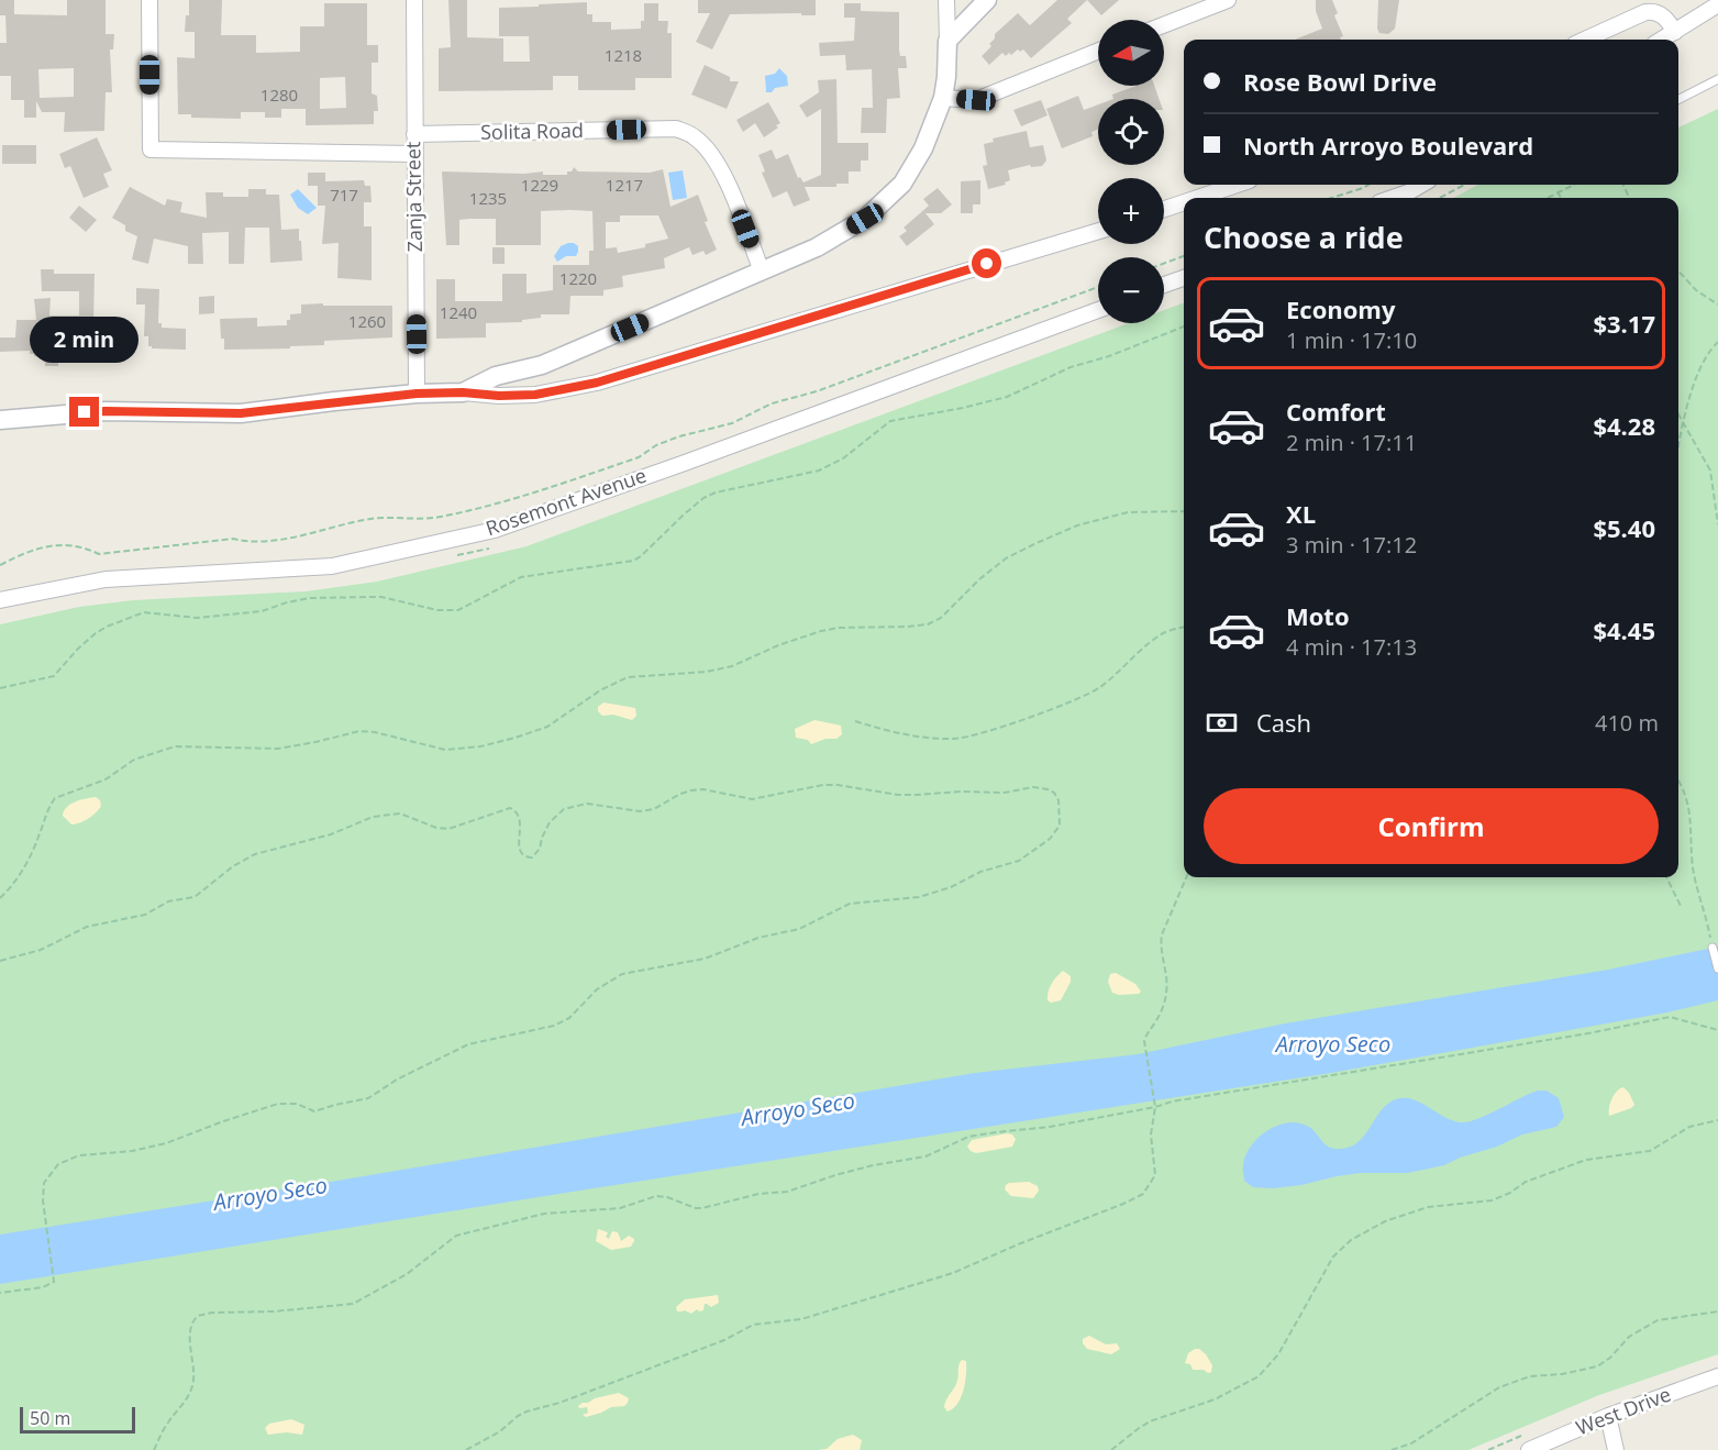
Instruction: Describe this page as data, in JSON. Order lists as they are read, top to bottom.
{
  "streets": {
    "street": [
      "Solita Road",
      "Zanja Street",
      "Rosemont Avenue",
      "West Drive"
    ]
  },
  "crossings": [
    ["Solita Road", "Zanja Street"]
  ],
  "water": ["Arroyo Seco"],
  "house_numbers": [
    "1218",
    "1280",
    "1229",
    "1217",
    "717",
    "1235",
    "1220",
    "1240",
    "1260"
  ],
  "scale_bar": "50 m",
  "north": "left",
  "page": {
    "map_buttons": ["+", "−"],
    "banner": ["Rose Bowl Drive", "North Arroyo Boulevard"],
    "heading": "Choose a ride",
    "list": [
      {
        "name": "Economy",
        "note": "1 min · 17:10",
        "value": "$3.17"
      },
      {
        "name": "Comfort",
        "note": "2 min · 17:11",
        "value": "$4.28"
      },
      {
        "name": "XL",
        "note": "3 min · 17:12",
        "value": "$5.40"
      },
      {
        "name": "Moto",
        "note": "4 min · 17:13",
        "value": "$4.45"
      }
    ],
    "bubble": "2 min",
    "pay": ["Cash", "410 m"],
    "buttons": "Confirm",
    "scale": "50 m"
  }
}
